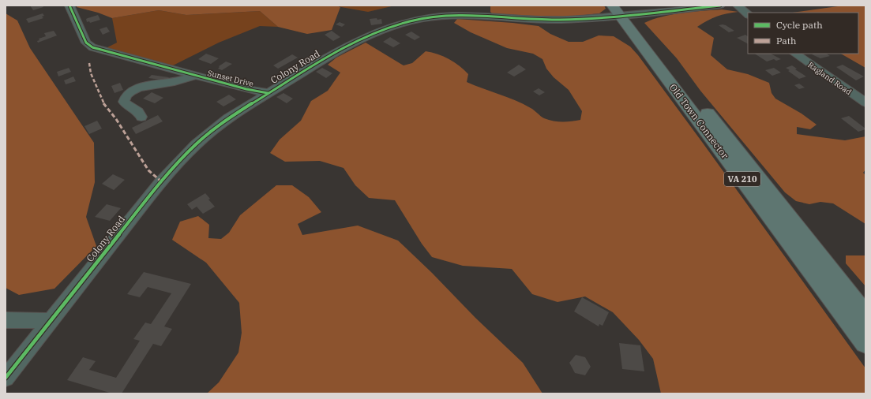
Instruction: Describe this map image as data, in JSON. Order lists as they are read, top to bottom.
{
  "streets": {
    "highway": ["Old Town Connector", "VA 210"],
    "street": ["Colony Road", "Sunset Drive", "Ragland Road"]
  },
  "crossings": [
    ["Colony Road", "Sunset Drive"],
    ["Colony Road", "Old Town Connector"]
  ],
  "legend": ["Cycle path", "Path"]
}
